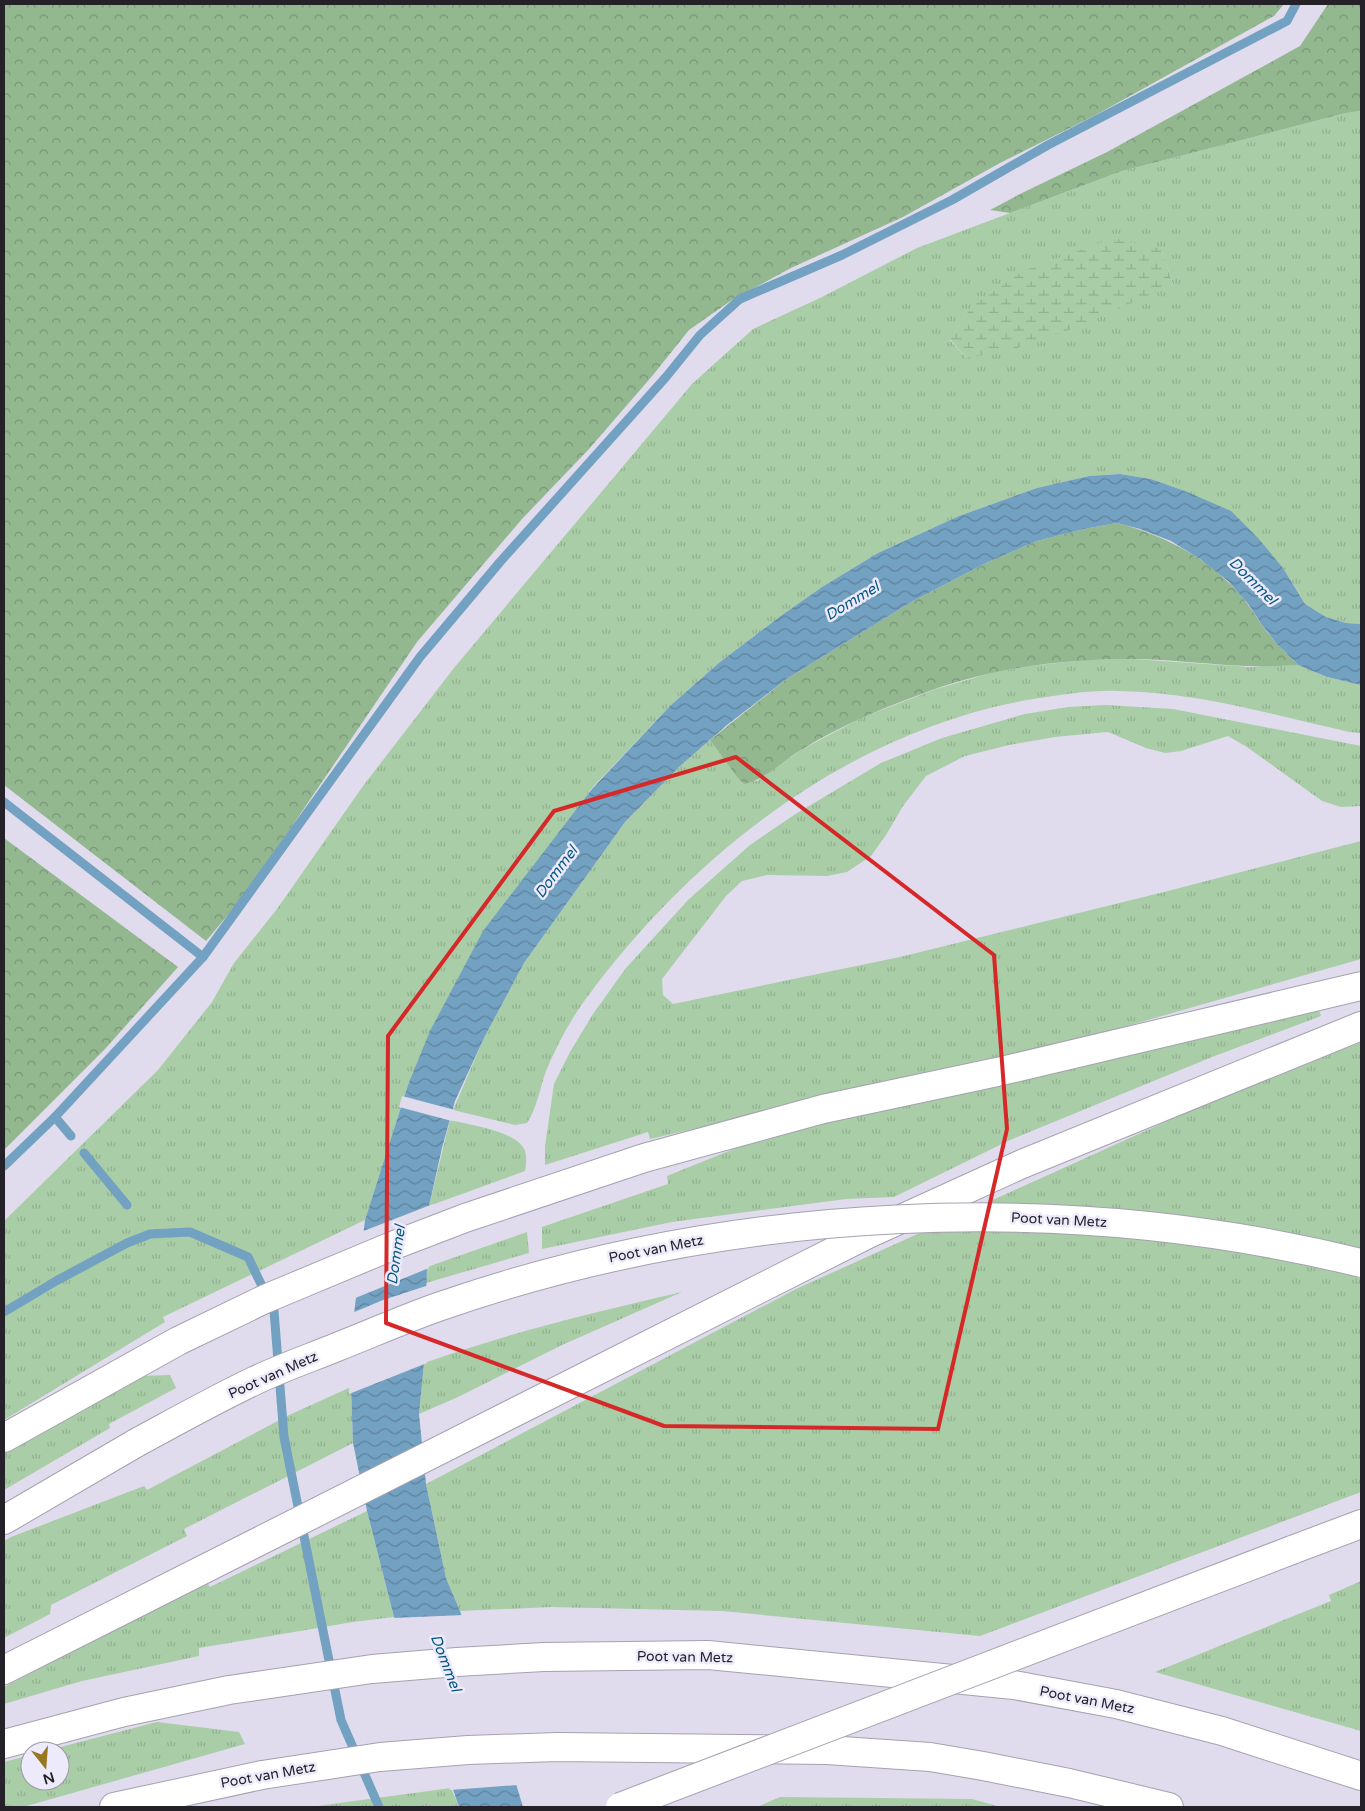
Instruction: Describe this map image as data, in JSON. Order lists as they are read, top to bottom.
{
  "streets": {
    "highway": ["Poot van Metz"]
  },
  "water": ["Dommel"],
  "north": "bottom"
}
